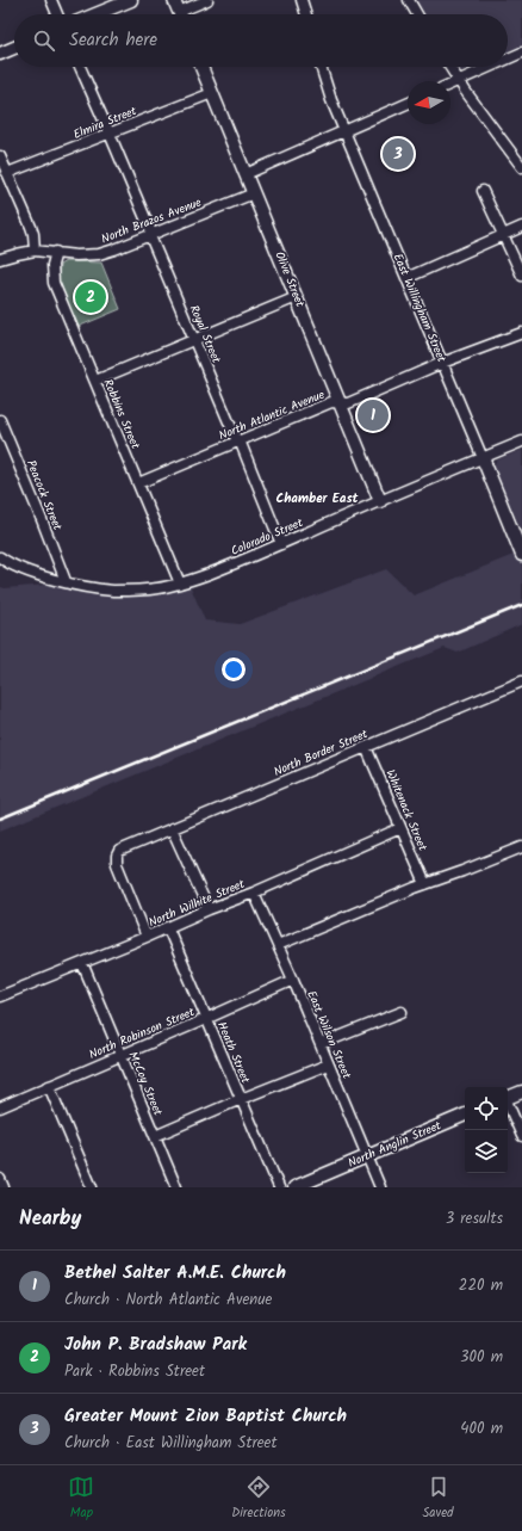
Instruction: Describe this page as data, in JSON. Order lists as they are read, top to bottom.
{
  "streets": {
    "street": [
      "Elmira Street",
      "North Brazos Avenue",
      "Olive Street",
      "East Willingham Street",
      "Royal Street",
      "Robbins Street",
      "North Atlantic Avenue",
      "Peacock Street",
      "Colorado Street",
      "North Border Street",
      "Whitenack Street",
      "North Wilhite Street",
      "North Robinson Street",
      "East Wilson Street",
      "Heath Street",
      "McCoy Street",
      "North Anglin Street"
    ]
  },
  "crossings": [
    ["Elmira Street", "Olive Street"],
    ["Elmira Street", "Royal Street"],
    ["North Brazos Avenue", "Olive Street"],
    ["North Brazos Avenue", "Royal Street"],
    ["North Brazos Avenue", "Robbins Street"],
    ["Olive Street", "North Atlantic Avenue"],
    ["Olive Street", "Colorado Street"],
    ["East Willingham Street", "North Atlantic Avenue"],
    ["East Willingham Street", "Colorado Street"],
    ["Royal Street", "North Atlantic Avenue"],
    ["Royal Street", "Colorado Street"],
    ["Robbins Street", "North Atlantic Avenue"],
    ["Robbins Street", "Colorado Street"],
    ["Peacock Street", "Colorado Street"],
    ["North Border Street", "Whitenack Street"],
    ["North Border Street", "North Wilhite Street"],
    ["Whitenack Street", "North Wilhite Street"],
    ["North Wilhite Street", "East Wilson Street"],
    ["North Wilhite Street", "Heath Street"],
    ["North Wilhite Street", "McCoy Street"],
    ["North Robinson Street", "East Wilson Street"],
    ["North Robinson Street", "Heath Street"],
    ["North Robinson Street", "McCoy Street"],
    ["East Wilson Street", "North Anglin Street"]
  ],
  "districts": ["Chamber East"],
  "north": "left",
  "page": {
    "search": "Search here",
    "pins": ["3", "2", "1"],
    "heading": ["Nearby", "3 results"],
    "list": [
      {
        "mark": "1",
        "name": "Bethel Salter A.M.E. Church",
        "note": "Church · North Atlantic Avenue",
        "value": "220 m"
      },
      {
        "mark": "2",
        "name": "John P. Bradshaw Park",
        "note": "Park · Robbins Street",
        "value": "300 m"
      },
      {
        "mark": "3",
        "name": "Greater Mount Zion Baptist Church",
        "note": "Church · East Willingham Street",
        "value": "400 m"
      }
    ],
    "nav": ["Map", "Directions", "Saved"]
  }
}
